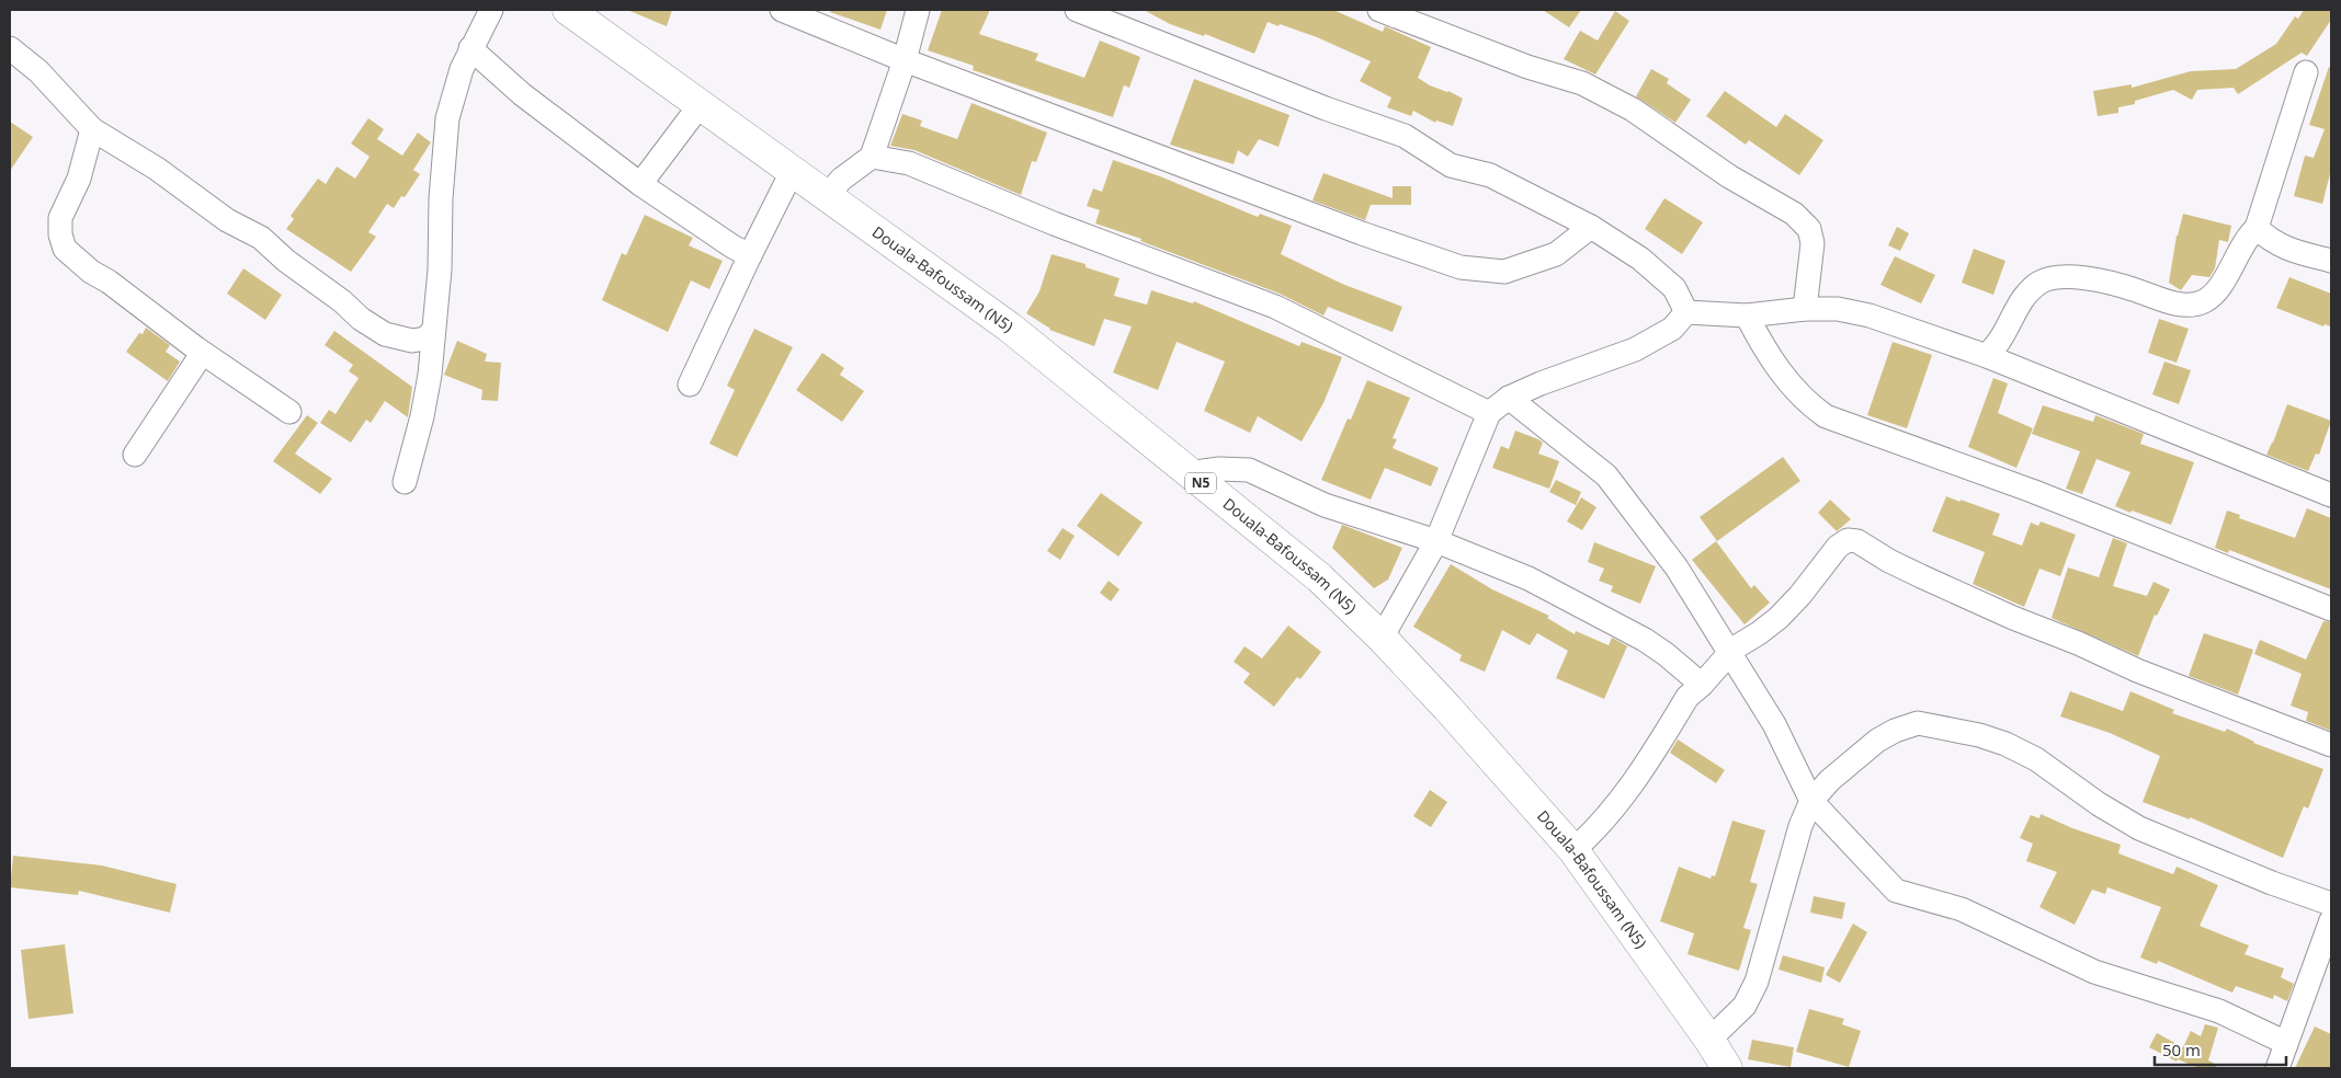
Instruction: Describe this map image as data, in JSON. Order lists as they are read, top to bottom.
{
  "streets": {
    "highway": ["Douala-Bafoussam (N5)", "N5"]
  },
  "scale_bar": "50 m"
}
